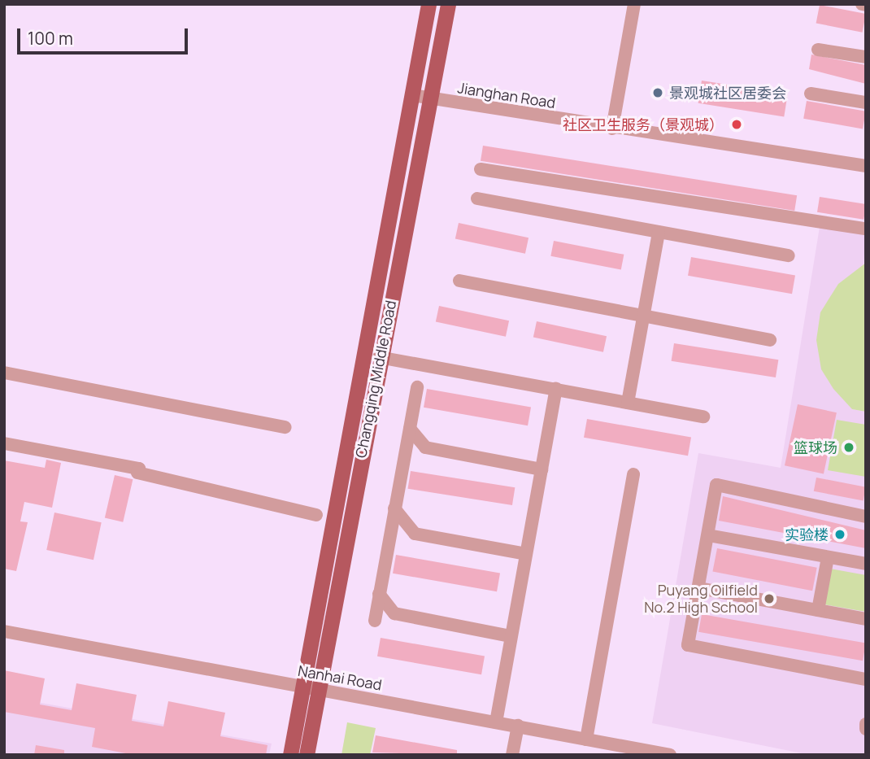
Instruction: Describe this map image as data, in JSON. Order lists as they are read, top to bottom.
{
  "streets": {
    "main road": ["Changqing Middle Road"],
    "street": ["Jianghan Road", "Nanhai Road"]
  },
  "crossings": [
    ["Jianghan Road", "Changqing Middle Road"],
    ["Changqing Middle Road", "Nanhai Road"]
  ],
  "places": [
    "景观城社区居委会",
    "社区卫生服务（景观城）",
    "篮球场",
    "实验楼",
    "Puyang Oilfield No.2 High School"
  ],
  "scale_bar": "100 m"
}
